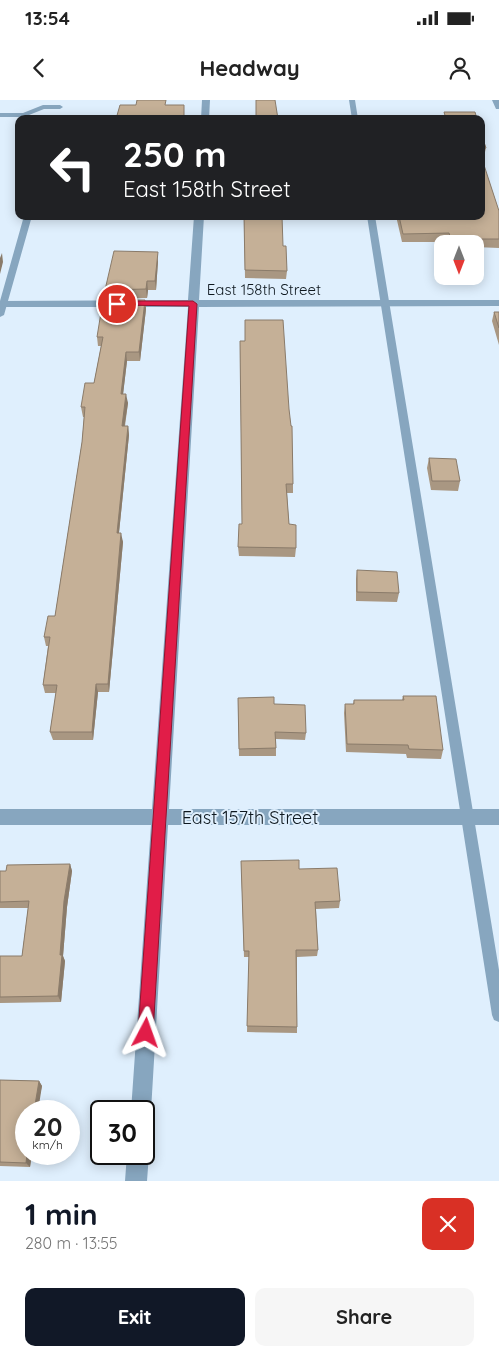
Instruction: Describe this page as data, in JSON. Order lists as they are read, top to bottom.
{
  "streets": {
    "street": ["East 158th Street", "East 157th Street"]
  },
  "north": "bottom",
  "page": {
    "status": "13:54",
    "header": "Headway",
    "turn": ["250 m", "East 158th Street"],
    "speed": "20 km/h",
    "limit": "30",
    "heading": ["1 min", "280 m · 13:55"],
    "buttons": ["Exit", "Share"]
  }
}
